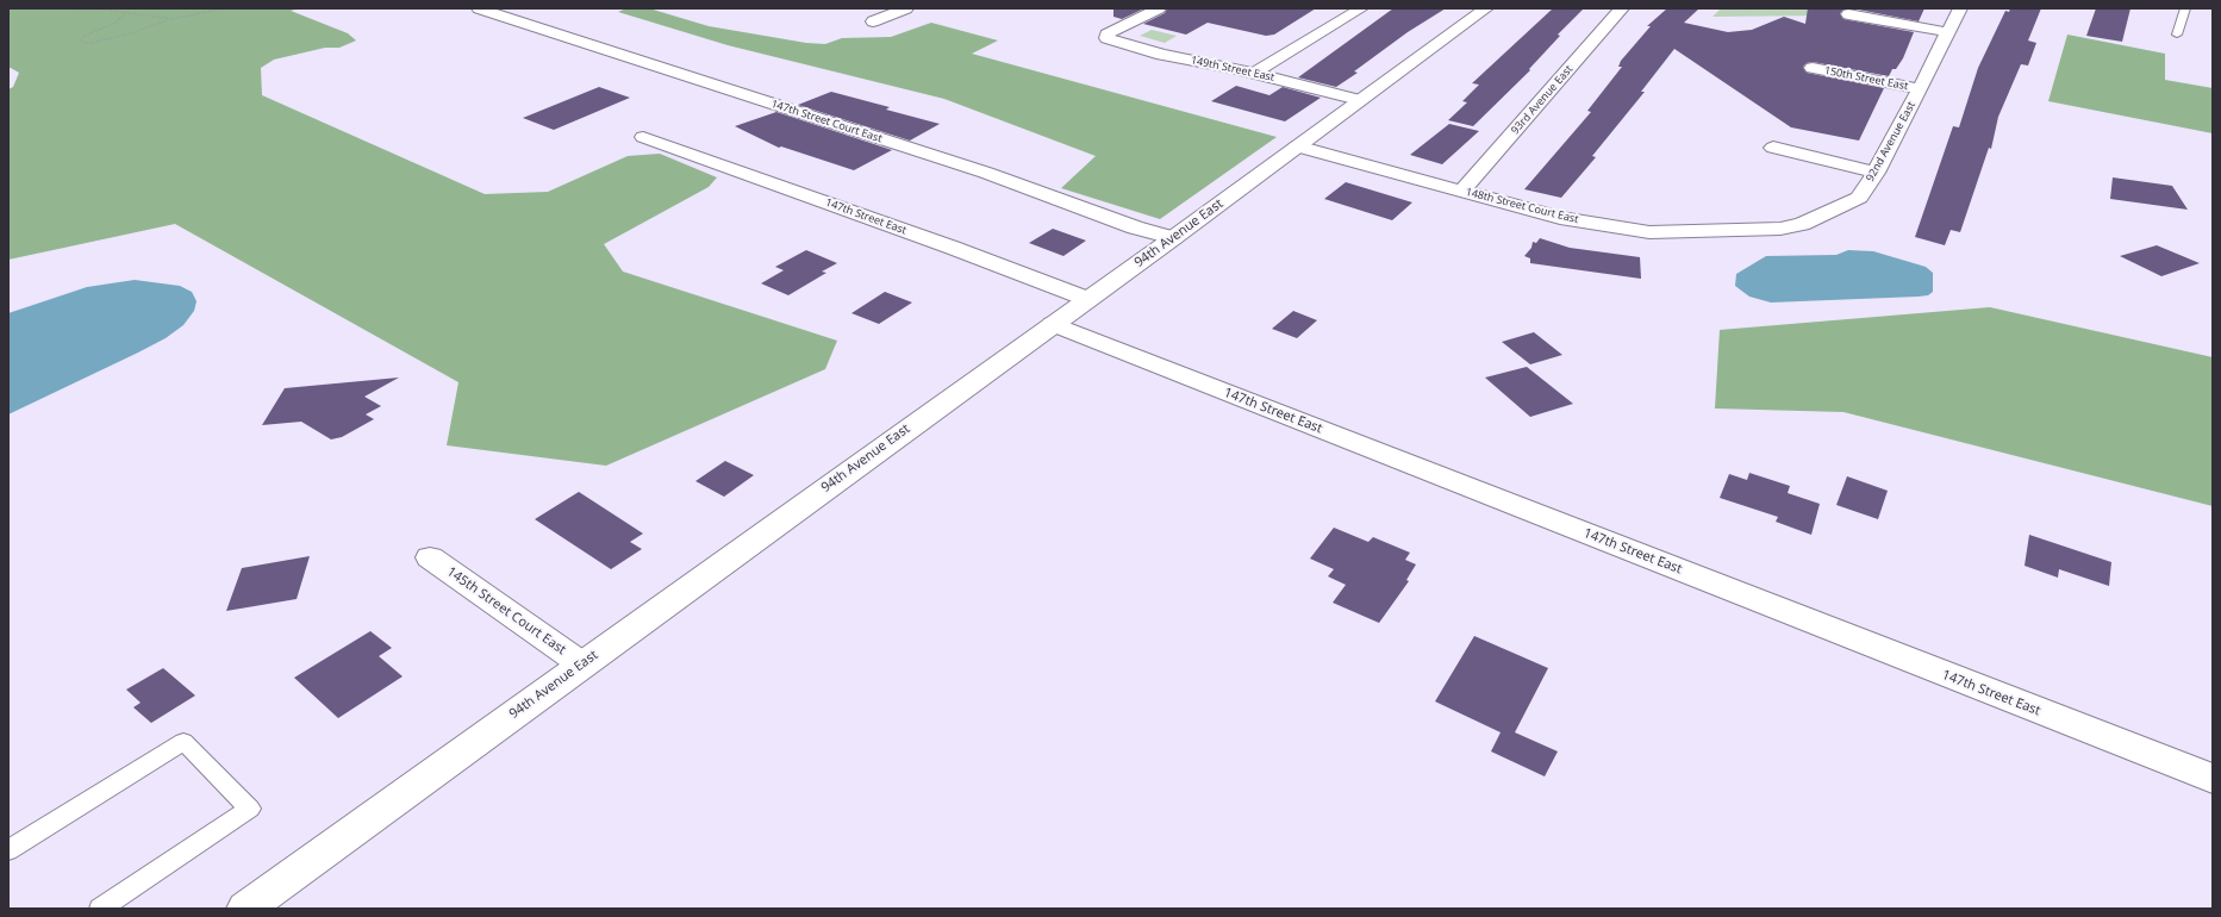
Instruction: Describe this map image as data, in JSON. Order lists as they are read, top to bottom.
{
  "streets": {
    "street": [
      "149th Street East",
      "150th Street East",
      "93rd Avenue East",
      "147th Street Court East",
      "92nd Avenue East",
      "148th Street Court East",
      "147th Street East",
      "94th Avenue East",
      "145th Street Court East"
    ]
  },
  "crossings": [
    ["149th Street East", "94th Avenue East"],
    ["150th Street East", "92nd Avenue East"],
    ["93rd Avenue East", "148th Street Court East"],
    ["147th Street Court East", "94th Avenue East"],
    ["92nd Avenue East", "148th Street Court East"],
    ["148th Street Court East", "94th Avenue East"],
    ["147th Street East", "94th Avenue East"],
    ["94th Avenue East", "145th Street Court East"]
  ]
}
